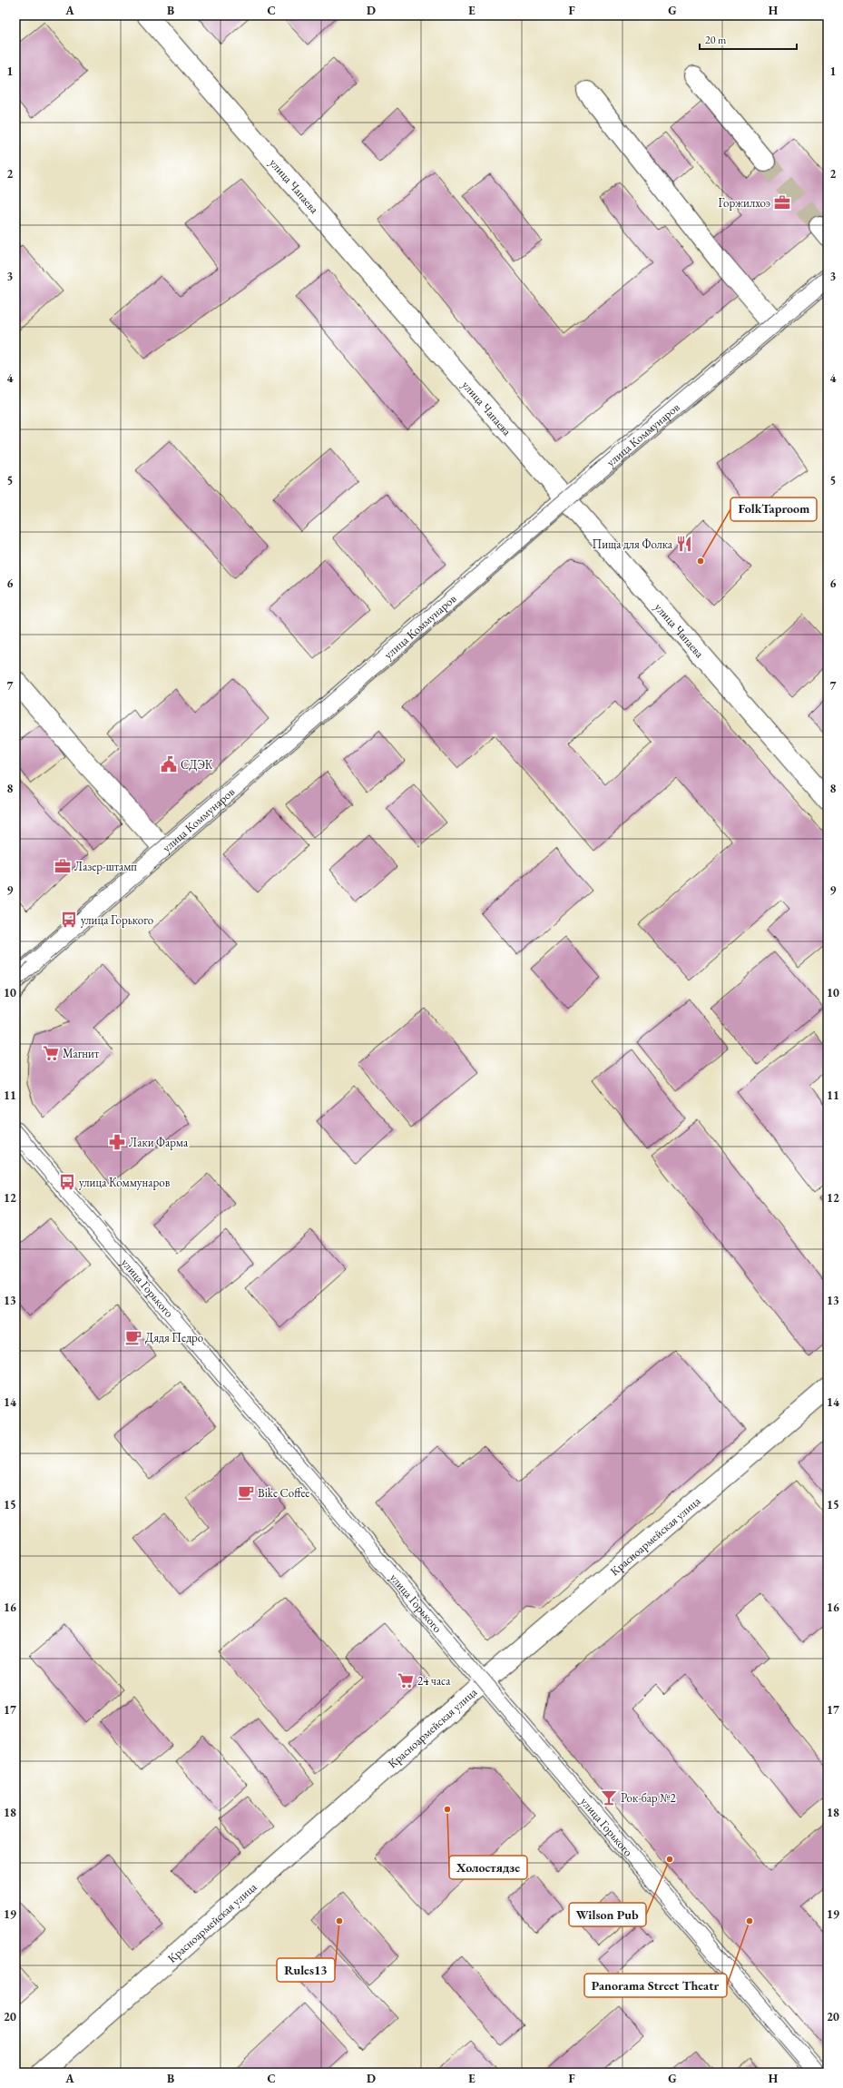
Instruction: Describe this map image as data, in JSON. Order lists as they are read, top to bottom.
{
  "streets": {
    "street": [
      "улица Чапаева",
      "улица Коммунаров",
      "улица Горького",
      "Красноармейская улица"
    ]
  },
  "crossings": [
    ["улица Чапаева", "улица Коммунаров"],
    ["улица Горького", "Красноармейская улица"]
  ],
  "places": {
    "office": ["Горжилхоэ", "Лазер-штамп"],
    "restaurant": ["Пища для Фолка"],
    "other": [
      "FolkTaproom",
      "Холостядзе",
      "Wilson Pub",
      "Rules13",
      "Panorama Street Theatr"
    ],
    "public building": ["СДЭК"],
    "bus stop": ["улица Горького", "улица Коммунаров"],
    "supermarket": ["Магнит", "24 часа"],
    "pharmacy": ["Лаки Фарма"],
    "cafe": ["Дядя Педро", "Bike Coffee"],
    "bar": ["Рок-бар №2"]
  },
  "scale_bar": "20 m",
  "grid": {
    "columns": [
      "A",
      "B",
      "C",
      "D",
      "E",
      "F",
      "G",
      "H"
    ],
    "rows": [
      "1",
      "2",
      "3",
      "4",
      "5",
      "6",
      "7",
      "8",
      "9",
      "10",
      "11",
      "12",
      "13",
      "14",
      "15",
      "16",
      "17",
      "18",
      "19",
      "20"
    ]
  }
}
